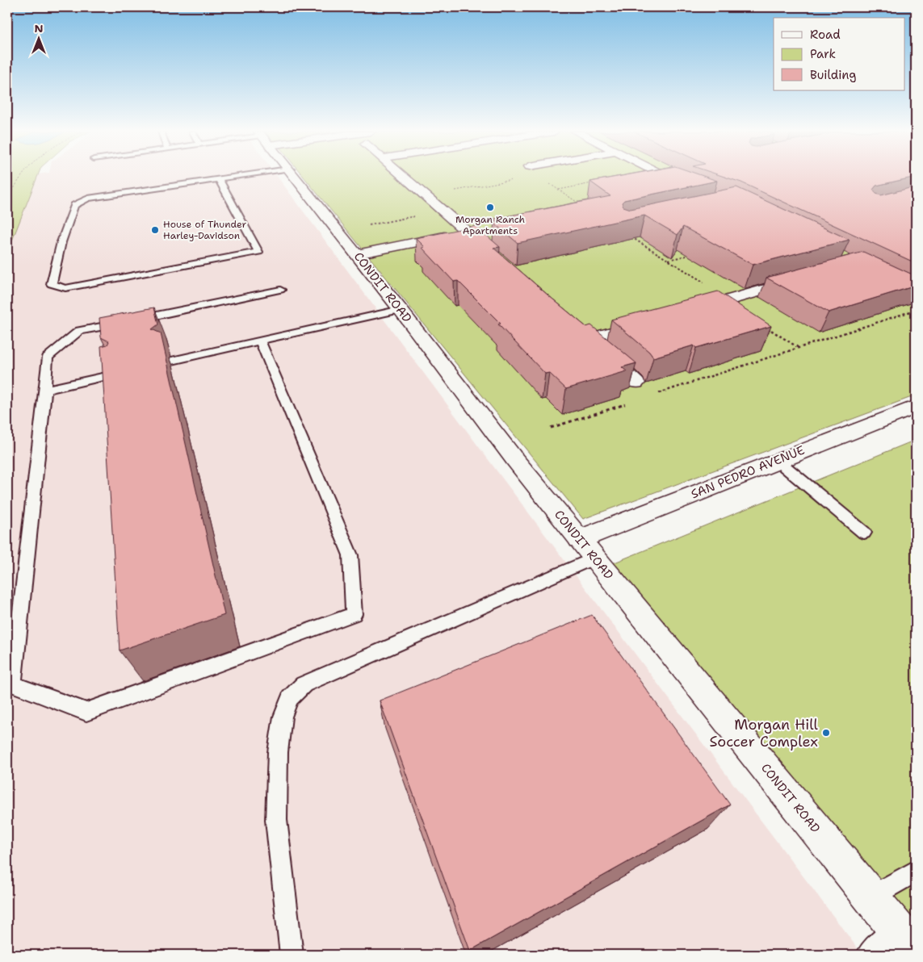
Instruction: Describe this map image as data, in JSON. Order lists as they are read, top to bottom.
{
  "streets": {
    "street": ["CONDIT ROAD", "SAN PEDRO AVENUE"]
  },
  "crossings": [
    ["CONDIT ROAD", "SAN PEDRO AVENUE"]
  ],
  "places": ["Morgan Ranch Apartments", "House of Thunder Harley-Davidson", "Morgan Hill Soccer Complex"],
  "legend": ["Road", "Park", "Building"],
  "north": "top"
}
